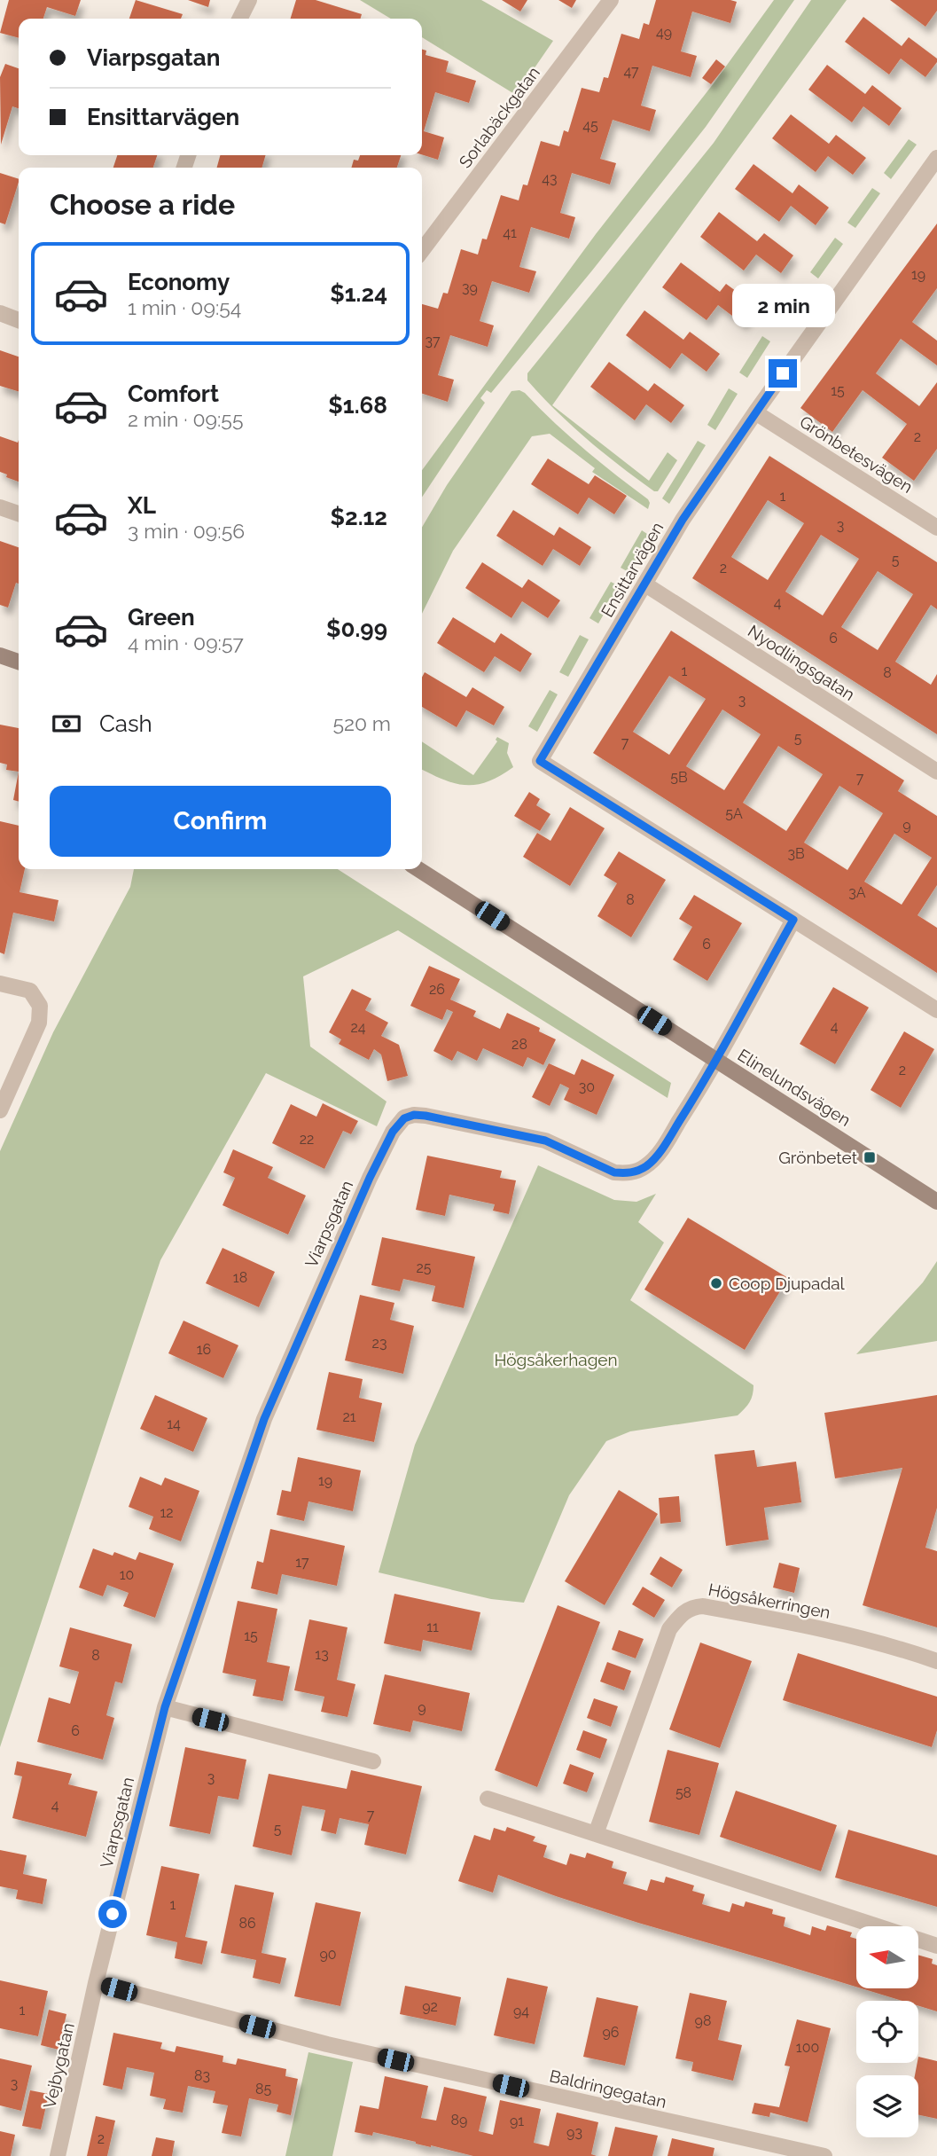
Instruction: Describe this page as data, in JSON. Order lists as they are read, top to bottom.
{
  "streets": {
    "street": [
      "Sorlabäckgatan",
      "Grönbetesvägen",
      "Ensittarvägen",
      "Nyodlingsgatan",
      "Elinelundsvägen",
      "Viarpsgatan",
      "Högsåkerringen",
      "Vejbygatan",
      "Baldringegatan"
    ]
  },
  "crossings": [
    ["Grönbetesvägen", "Ensittarvägen"],
    ["Ensittarvägen", "Nyodlingsgatan"],
    ["Elinelundsvägen", "Viarpsgatan"],
    ["Viarpsgatan", "Vejbygatan"],
    ["Viarpsgatan", "Baldringegatan"],
    ["Vejbygatan", "Baldringegatan"]
  ],
  "parks": ["Högsåkerhagen"],
  "places": {
    "transit": ["Grönbetet"],
    "other": ["Coop Djupadal"]
  },
  "house_numbers": [
    "49",
    "47",
    "45",
    "43",
    "41",
    "19",
    "39",
    "37",
    "15",
    "2",
    "1",
    "3",
    "5",
    "2",
    "4",
    "6",
    "1",
    "8",
    "3",
    "5",
    "7",
    "5B",
    "7",
    "5A",
    "9",
    "3B",
    "3A",
    "8",
    "6",
    "26",
    "4",
    "24",
    "28",
    "2",
    "30",
    "22",
    "25",
    "18",
    "23",
    "16",
    "21",
    "14",
    "19",
    "12",
    "17",
    "10",
    "11",
    "15",
    "13",
    "8",
    "9",
    "6",
    "3",
    "58",
    "4",
    "7",
    "5",
    "1",
    "86",
    "90",
    "92",
    "1",
    "94",
    "98",
    "96",
    "100",
    "83",
    "3",
    "85",
    "89",
    "91",
    "93",
    "2"
  ],
  "north": "left",
  "page": {
    "banner": ["Viarpsgatan", "Ensittarvägen"],
    "heading": "Choose a ride",
    "list": [
      {
        "name": "Economy",
        "note": "1 min · 09:54",
        "value": "$1.24"
      },
      {
        "name": "Comfort",
        "note": "2 min · 09:55",
        "value": "$1.68"
      },
      {
        "name": "XL",
        "note": "3 min · 09:56",
        "value": "$2.12"
      },
      {
        "name": "Green",
        "note": "4 min · 09:57",
        "value": "$0.99"
      }
    ],
    "bubble": "2 min",
    "pay": ["Cash", "520 m"],
    "buttons": "Confirm"
  }
}
